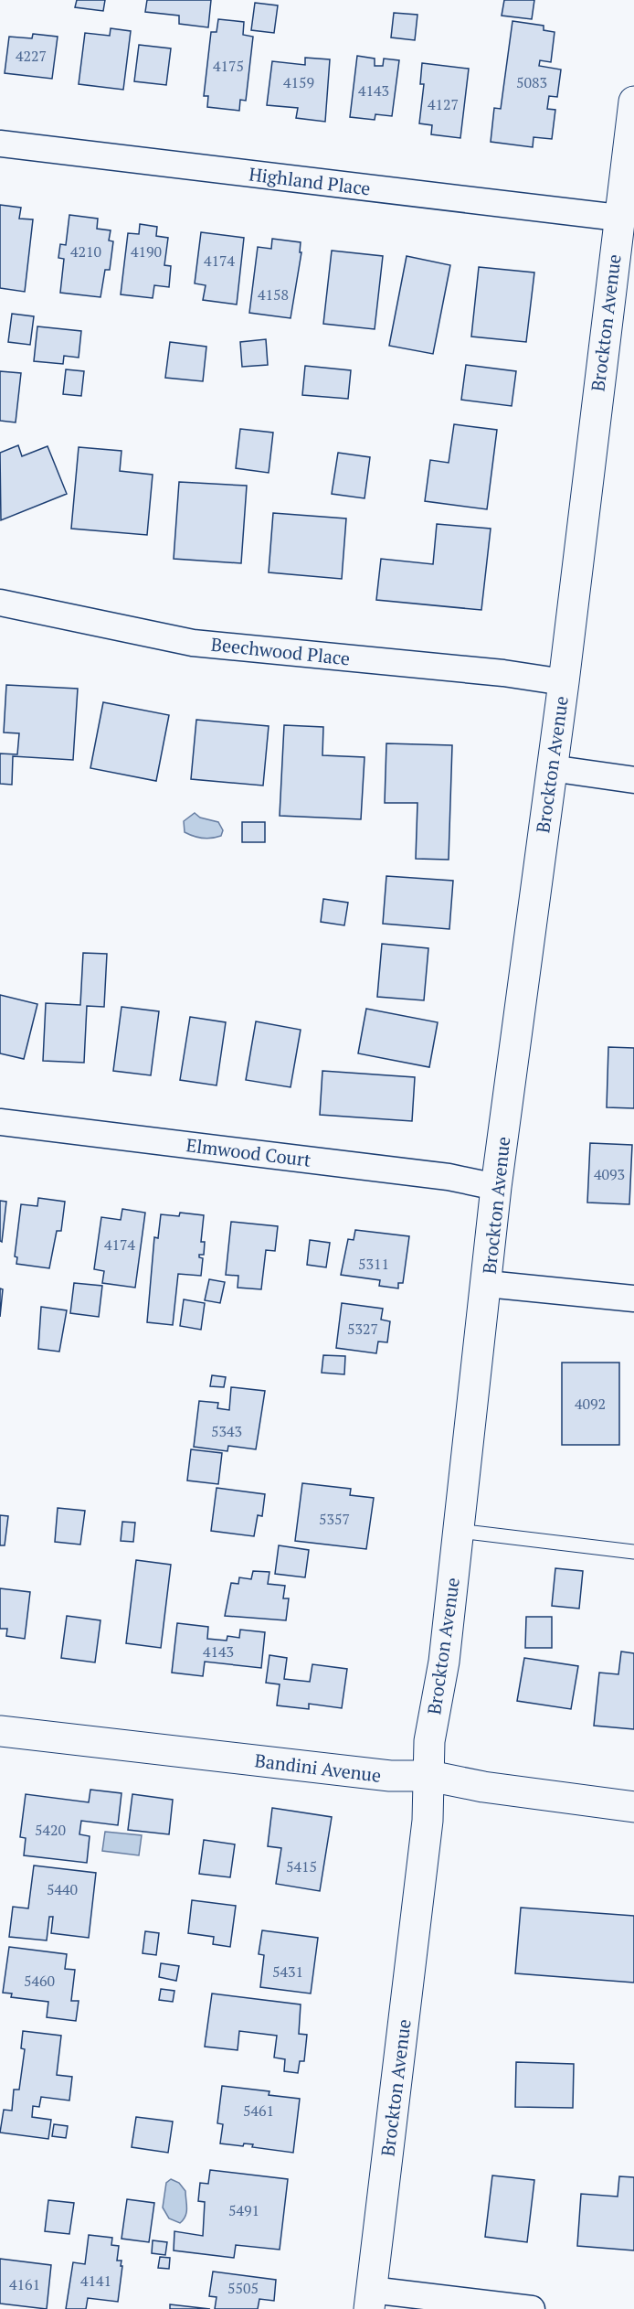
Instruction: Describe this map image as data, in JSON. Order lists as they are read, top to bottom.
{
  "streets": {
    "main road": ["Brockton Avenue", "Bandini Avenue"],
    "street": ["Highland Place", "Beechwood Place", "Elmwood Court"]
  },
  "crossings": [
    ["Highland Place", "Brockton Avenue"],
    ["Brockton Avenue", "Beechwood Place"],
    ["Brockton Avenue", "Elmwood Court"],
    ["Brockton Avenue", "Bandini Avenue"]
  ],
  "house_numbers": [
    "4227",
    "4175",
    "4159",
    "5083",
    "4143",
    "4127",
    "4210",
    "4190",
    "4174",
    "4158",
    "4093",
    "4174",
    "5311",
    "5327",
    "4092",
    "5343",
    "5357",
    "4143",
    "5420",
    "5415",
    "5440",
    "5431",
    "5460",
    "5461",
    "5491",
    "4141",
    "4161",
    "5505"
  ]
}
